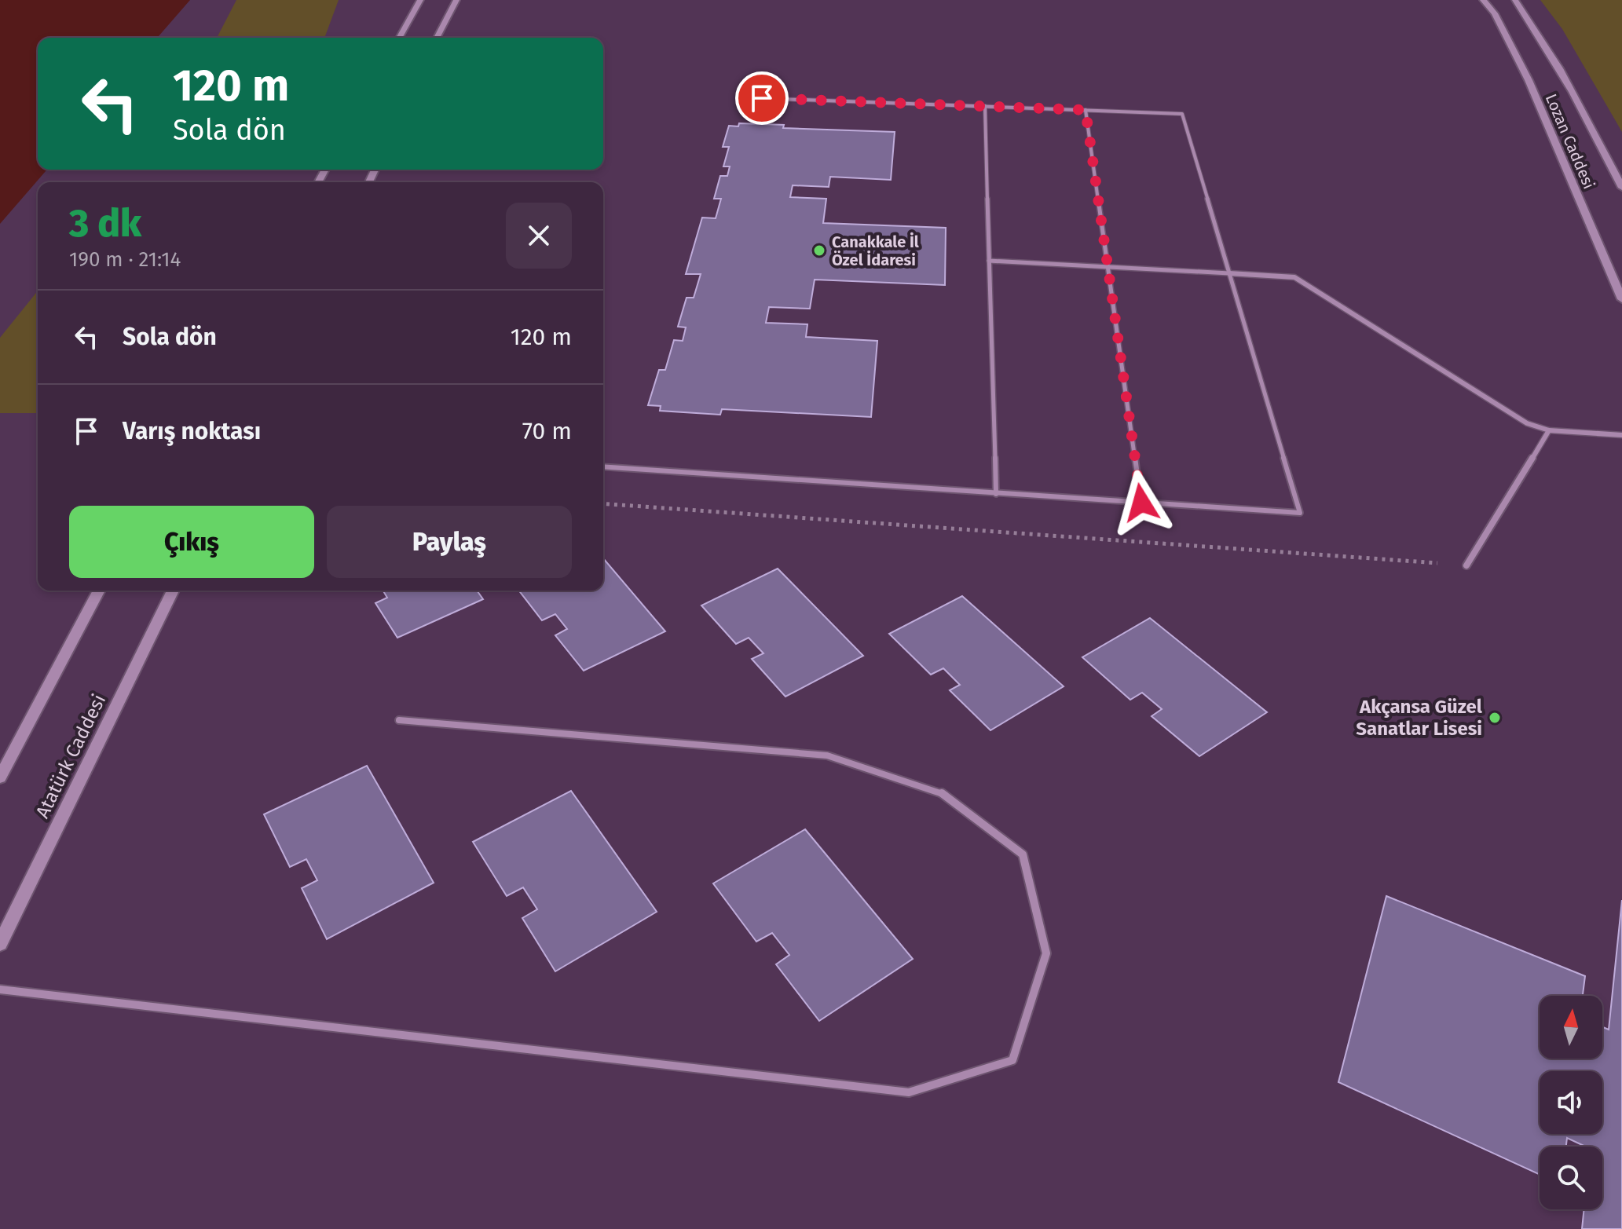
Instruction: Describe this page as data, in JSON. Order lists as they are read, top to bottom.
{
  "streets": {
    "street": ["Lozan Caddesi", "Atatürk Caddesi"]
  },
  "places": ["Çanakkale İl Özel İdaresi", "Akçansa Güzel Sanatlar Lisesi"],
  "north": "top",
  "page": {
    "turn": ["120 m", "Sola dön"],
    "heading": ["3 dk", "190 m · 21:14"],
    "list": [
      {
        "name": "Sola dön",
        "value": "120 m"
      },
      {
        "name": "Varış noktası",
        "value": "70 m"
      }
    ],
    "buttons": ["Çıkış", "Paylaş"]
  }
}
